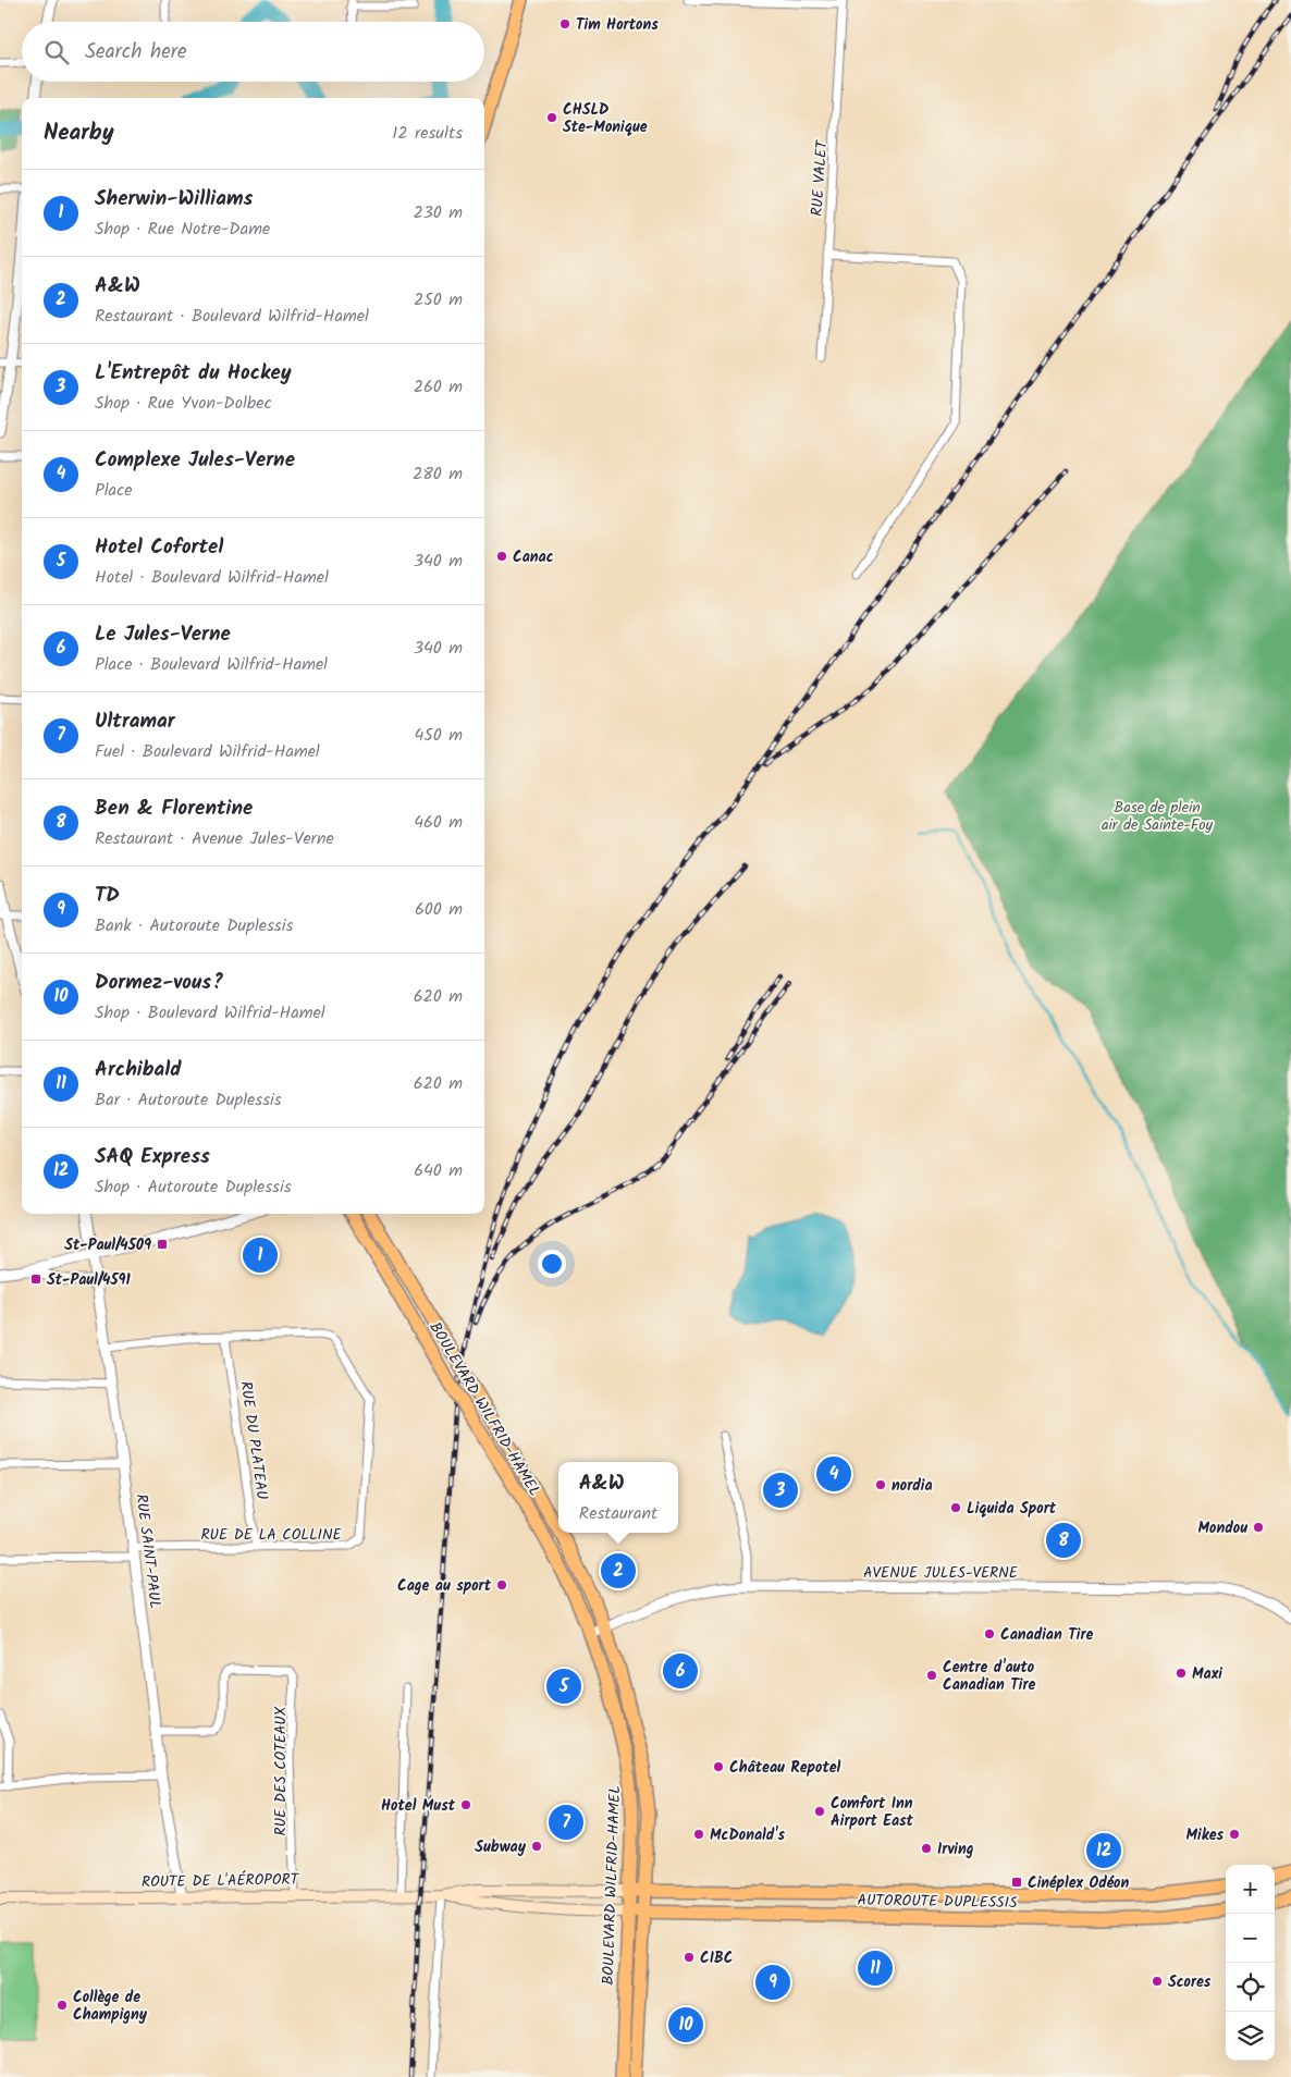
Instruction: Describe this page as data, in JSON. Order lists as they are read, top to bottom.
{
  "streets": {
    "main road": ["BOULEVARD WILFRID-HAMEL", "ROUTE DE L'AÉROPORT", "AUTOROUTE DUPLESSIS"],
    "street": [
      "RUE VALET",
      "RUE DU PLATEAU",
      "RUE DE LA COLLINE",
      "RUE SAINT-PAUL",
      "AVENUE JULES-VERNE",
      "RUE DES COTEAUX"
    ]
  },
  "crossings": [
    ["BOULEVARD WILFRID-HAMEL", "AVENUE JULES-VERNE"],
    ["BOULEVARD WILFRID-HAMEL", "ROUTE DE L'AÉROPORT"],
    ["BOULEVARD WILFRID-HAMEL", "AUTOROUTE DUPLESSIS"],
    ["RUE DU PLATEAU", "RUE DE LA COLLINE"],
    ["RUE DE LA COLLINE", "RUE SAINT-PAUL"],
    ["RUE SAINT-PAUL", "RUE DES COTEAUX"],
    ["RUE SAINT-PAUL", "ROUTE DE L'AÉROPORT"],
    ["RUE DES COTEAUX", "ROUTE DE L'AÉROPORT"],
    ["ROUTE DE L'AÉROPORT", "AUTOROUTE DUPLESSIS"]
  ],
  "parks": ["Base de plein air de Sainte-Foy"],
  "places": {
    "other": [
      "Tim Hortons",
      "CHSLD Ste-Monique",
      "Canac",
      "nordia",
      "Liquida Sport",
      "Mondou",
      "Cage au sport",
      "Canadian Tire",
      "Maxi",
      "Centre d'auto Canadian Tire",
      "Château Repotel",
      "Hotel Must",
      "Comfort Inn Airport East",
      "McDonald's",
      "Mikes",
      "Subway",
      "Irving",
      "CIBC",
      "Scores",
      "Collège de Champigny"
    ],
    "transit": ["St-Paul/4509", "St-Paul/4591", "Cinéplex Odéon"]
  },
  "page": {
    "search": "Search here",
    "heading": ["Nearby", "12 results"],
    "list": [
      {
        "mark": "1",
        "name": "Sherwin-Williams",
        "note": "Shop · Rue Notre-Dame",
        "value": "230 m"
      },
      {
        "mark": "2",
        "name": "A&W",
        "note": "Restaurant · Boulevard Wilfrid-Hamel",
        "value": "250 m"
      },
      {
        "mark": "3",
        "name": "L'Entrepôt du Hockey",
        "note": "Shop · Rue Yvon-Dolbec",
        "value": "260 m"
      },
      {
        "mark": "4",
        "name": "Complexe Jules-Verne",
        "note": "Place",
        "value": "280 m"
      },
      {
        "mark": "5",
        "name": "Hotel Cofortel",
        "note": "Hotel · Boulevard Wilfrid-Hamel",
        "value": "340 m"
      },
      {
        "mark": "6",
        "name": "Le Jules-Verne",
        "note": "Place · Boulevard Wilfrid-Hamel",
        "value": "340 m"
      },
      {
        "mark": "7",
        "name": "Ultramar",
        "note": "Fuel · Boulevard Wilfrid-Hamel",
        "value": "450 m"
      },
      {
        "mark": "8",
        "name": "Ben & Florentine",
        "note": "Restaurant · Avenue Jules-Verne",
        "value": "460 m"
      },
      {
        "mark": "9",
        "name": "TD",
        "note": "Bank · Autoroute Duplessis",
        "value": "600 m"
      },
      {
        "mark": "10",
        "name": "Dormez-vous?",
        "note": "Shop · Boulevard Wilfrid-Hamel",
        "value": "620 m"
      },
      {
        "mark": "11",
        "name": "Archibald",
        "note": "Bar · Autoroute Duplessis",
        "value": "620 m"
      },
      {
        "mark": "12",
        "name": "SAQ Express",
        "note": "Shop · Autoroute Duplessis",
        "value": "640 m"
      }
    ],
    "pins": [
      "1",
      "4",
      "3",
      "8",
      "2",
      "6",
      "5",
      "7",
      "12",
      "11",
      "9",
      "10"
    ],
    "popup": ["A&W", "Restaurant"],
    "map_buttons": ["+", "−"]
  }
}
